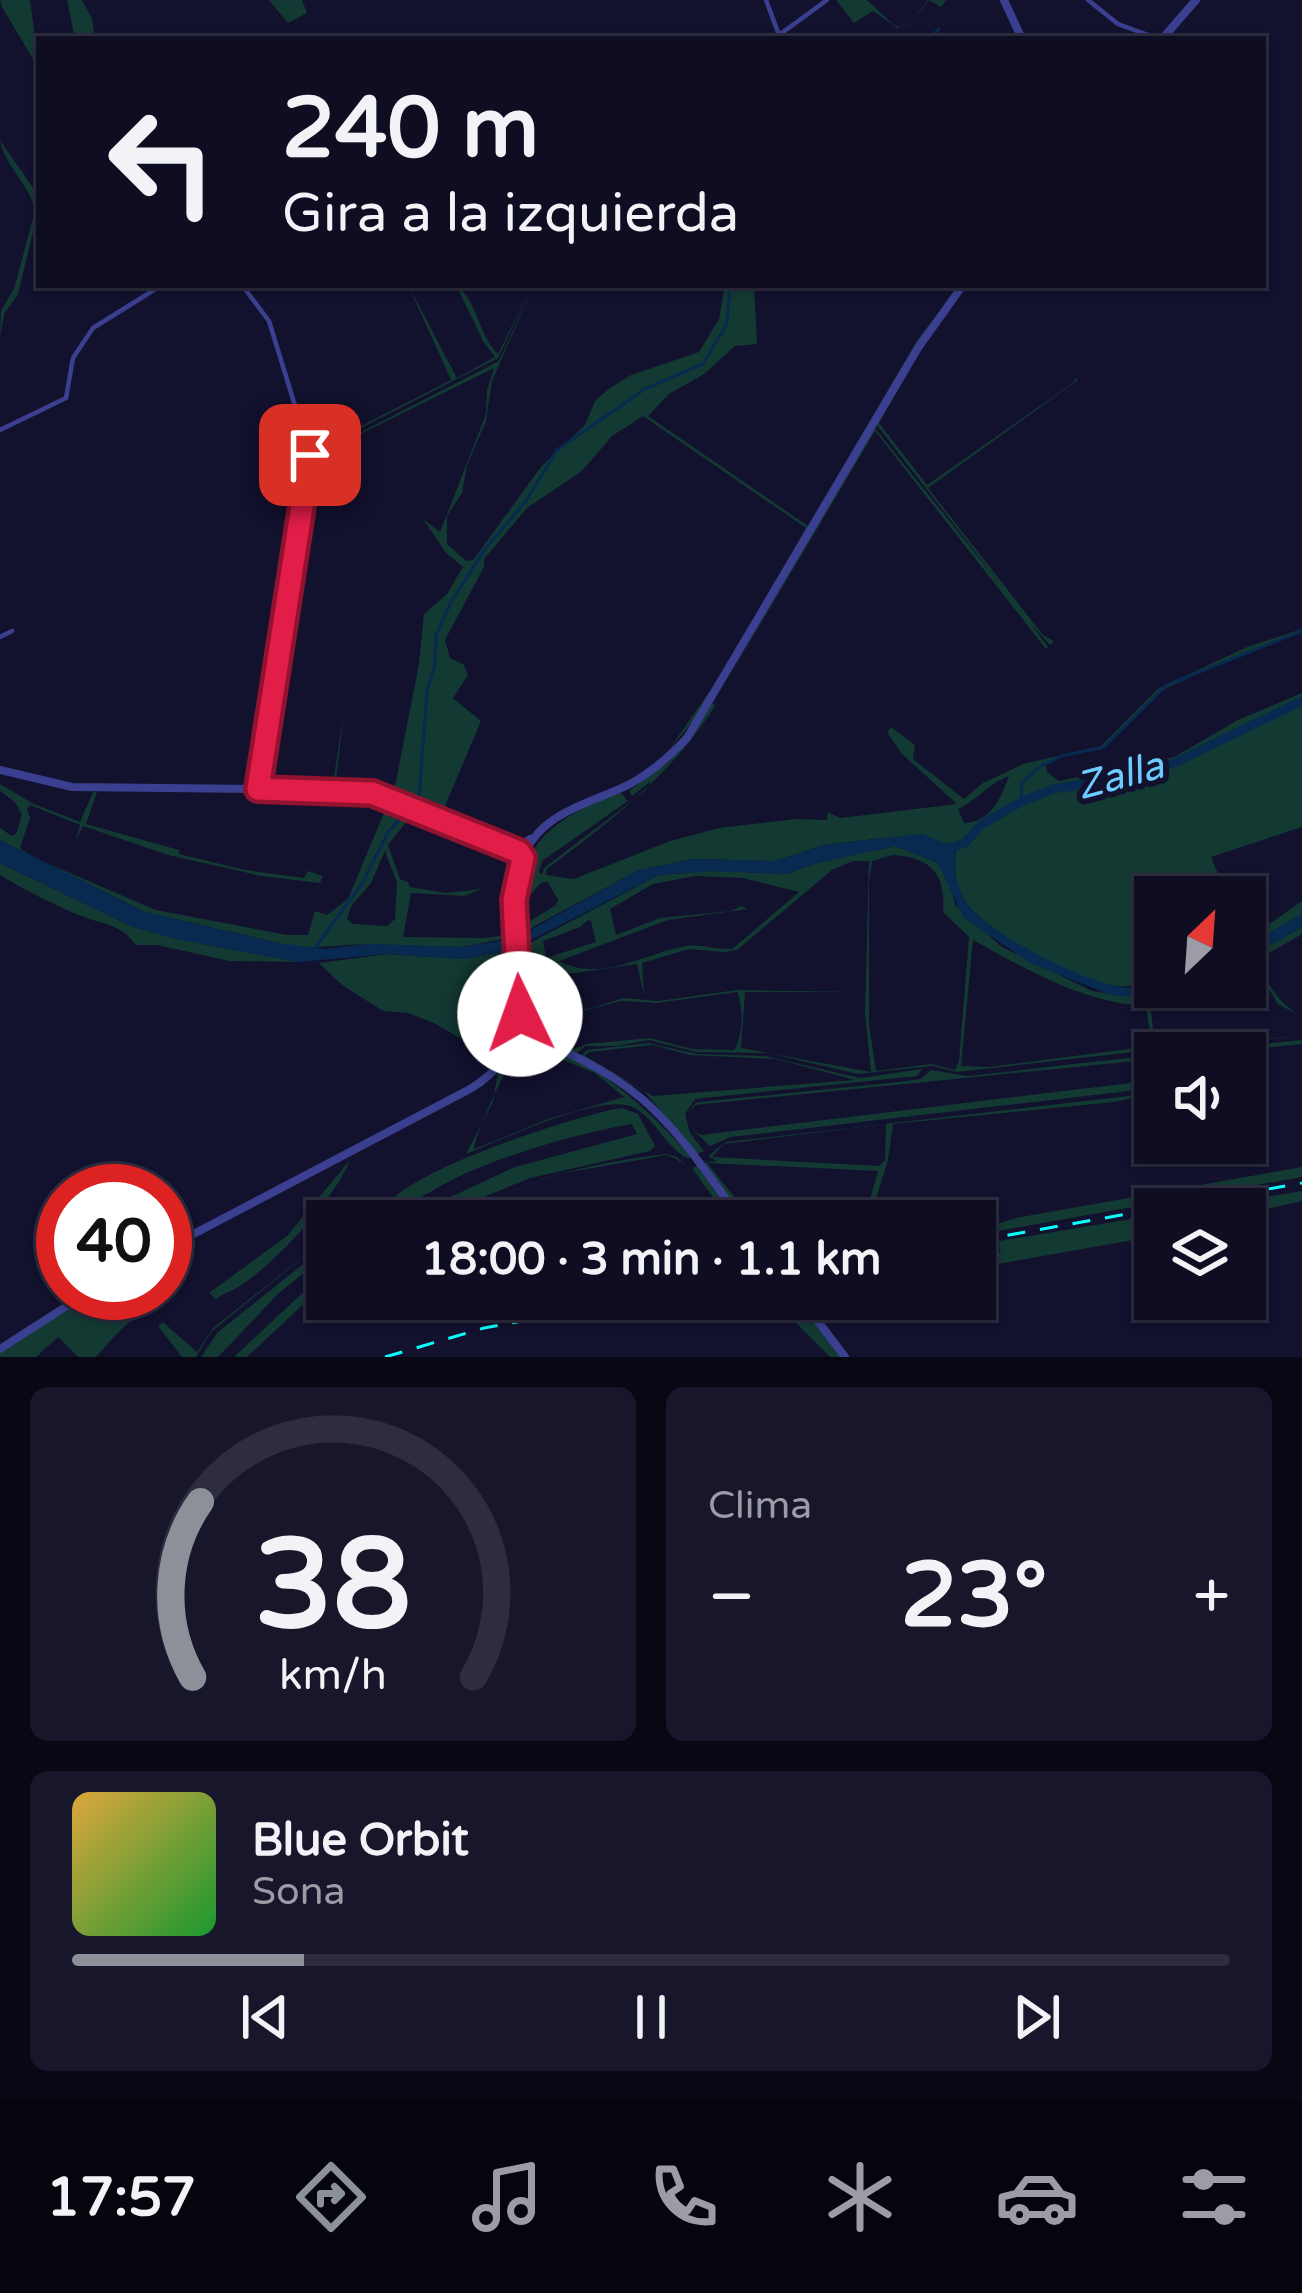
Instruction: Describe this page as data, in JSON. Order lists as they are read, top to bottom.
{
  "water": ["Zalla"],
  "north": "top right",
  "page": {
    "turn": ["240 m", "Gira a la izquierda"],
    "limit": "40",
    "trip": "18:00 · 3 min · 1.1 km",
    "tile": "Clima",
    "heat": ["−", "23°", "+"],
    "song": ["Blue Orbit", "Sona"],
    "tabs": "17:57",
    "gauge": ["38", "km/h"]
  }
}
